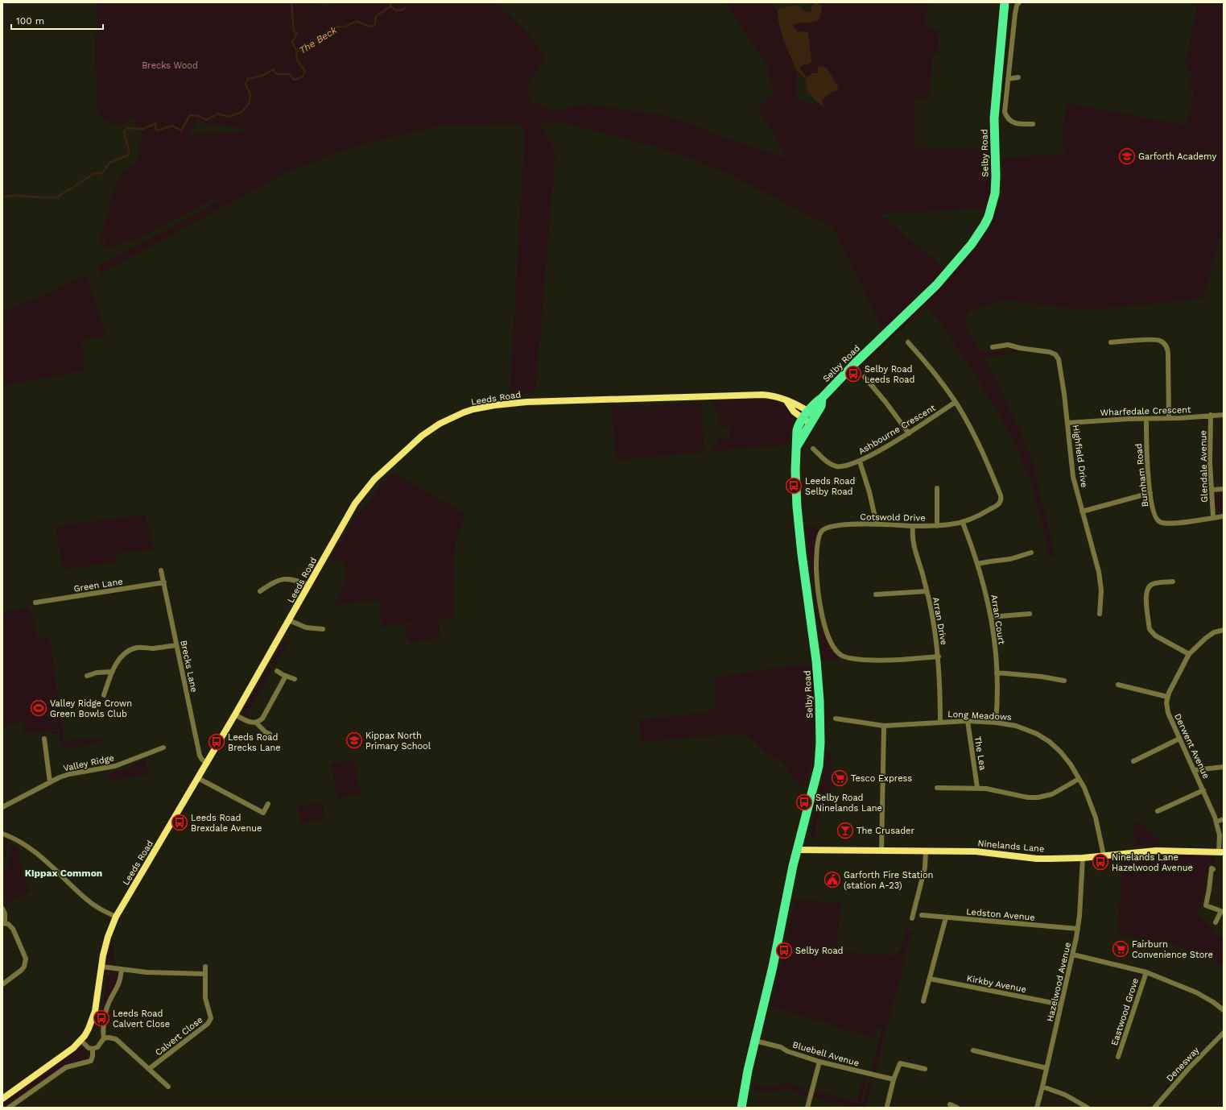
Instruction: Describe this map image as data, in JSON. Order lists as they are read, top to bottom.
{
  "streets": {
    "highway": ["Selby Road"],
    "main road": ["Leeds Road", "Ninelands Lane"],
    "street": [
      "Wharfedale Crescent",
      "Ashbourne Crescent",
      "Highfield Drive",
      "Glendale Avenue",
      "Burnham Road",
      "Cotswold Drive",
      "Green Lane",
      "Arran Court",
      "Arran Drive",
      "Brecks Lane",
      "Long Meadows",
      "Derwent Avenue",
      "The Lea",
      "Valley Ridge",
      "Ledston Avenue",
      "Hazelwood Avenue",
      "Kirkby Avenue",
      "Eastwood Grove",
      "Calvert Close",
      "Bluebell Avenue",
      "Denesway"
    ]
  },
  "crossings": [
    ["Selby Road", "Leeds Road"],
    ["Selby Road", "Ninelands Lane"],
    ["Selby Road", "Bluebell Avenue"],
    ["Leeds Road", "Brecks Lane"],
    ["Wharfedale Crescent", "Highfield Drive"],
    ["Wharfedale Crescent", "Glendale Avenue"],
    ["Wharfedale Crescent", "Burnham Road"],
    ["Ashbourne Crescent", "Cotswold Drive"],
    ["Glendale Avenue", "Burnham Road"],
    ["Cotswold Drive", "Arran Court"],
    ["Cotswold Drive", "Arran Drive"],
    ["Green Lane", "Brecks Lane"],
    ["Arran Court", "Long Meadows"],
    ["Arran Drive", "Long Meadows"],
    ["Long Meadows", "The Lea"],
    ["Long Meadows", "Ninelands Lane"],
    ["Derwent Avenue", "Ninelands Lane"],
    ["Ninelands Lane", "Hazelwood Avenue"],
    ["Ledston Avenue", "Hazelwood Avenue"],
    ["Hazelwood Avenue", "Kirkby Avenue"]
  ],
  "districts": ["Kippax Common"],
  "water": ["The Beck"],
  "parks": ["Brecks Wood"],
  "places": {
    "school or university": ["Garforth Academy", "Kippax North Primary School"],
    "bus stop": [
      "Selby Road Leeds Road",
      "Leeds Road Selby Road",
      "Leeds Road Brecks Lane",
      "Selby Road Ninelands Lane",
      "Leeds Road Brexdale Avenue",
      "Ninelands Lane Hazelwood Avenue",
      "Selby Road",
      "Leeds Road Calvert Close"
    ],
    "sports": ["Valley Ridge Crown Green Bowls Club"],
    "supermarket": ["Tesco Express", "Fairburn Convenience Store"],
    "bar": ["The Crusader"],
    "public building": ["Garforth Fire Station (station A-23)"]
  },
  "scale_bar": "100 m"
}
